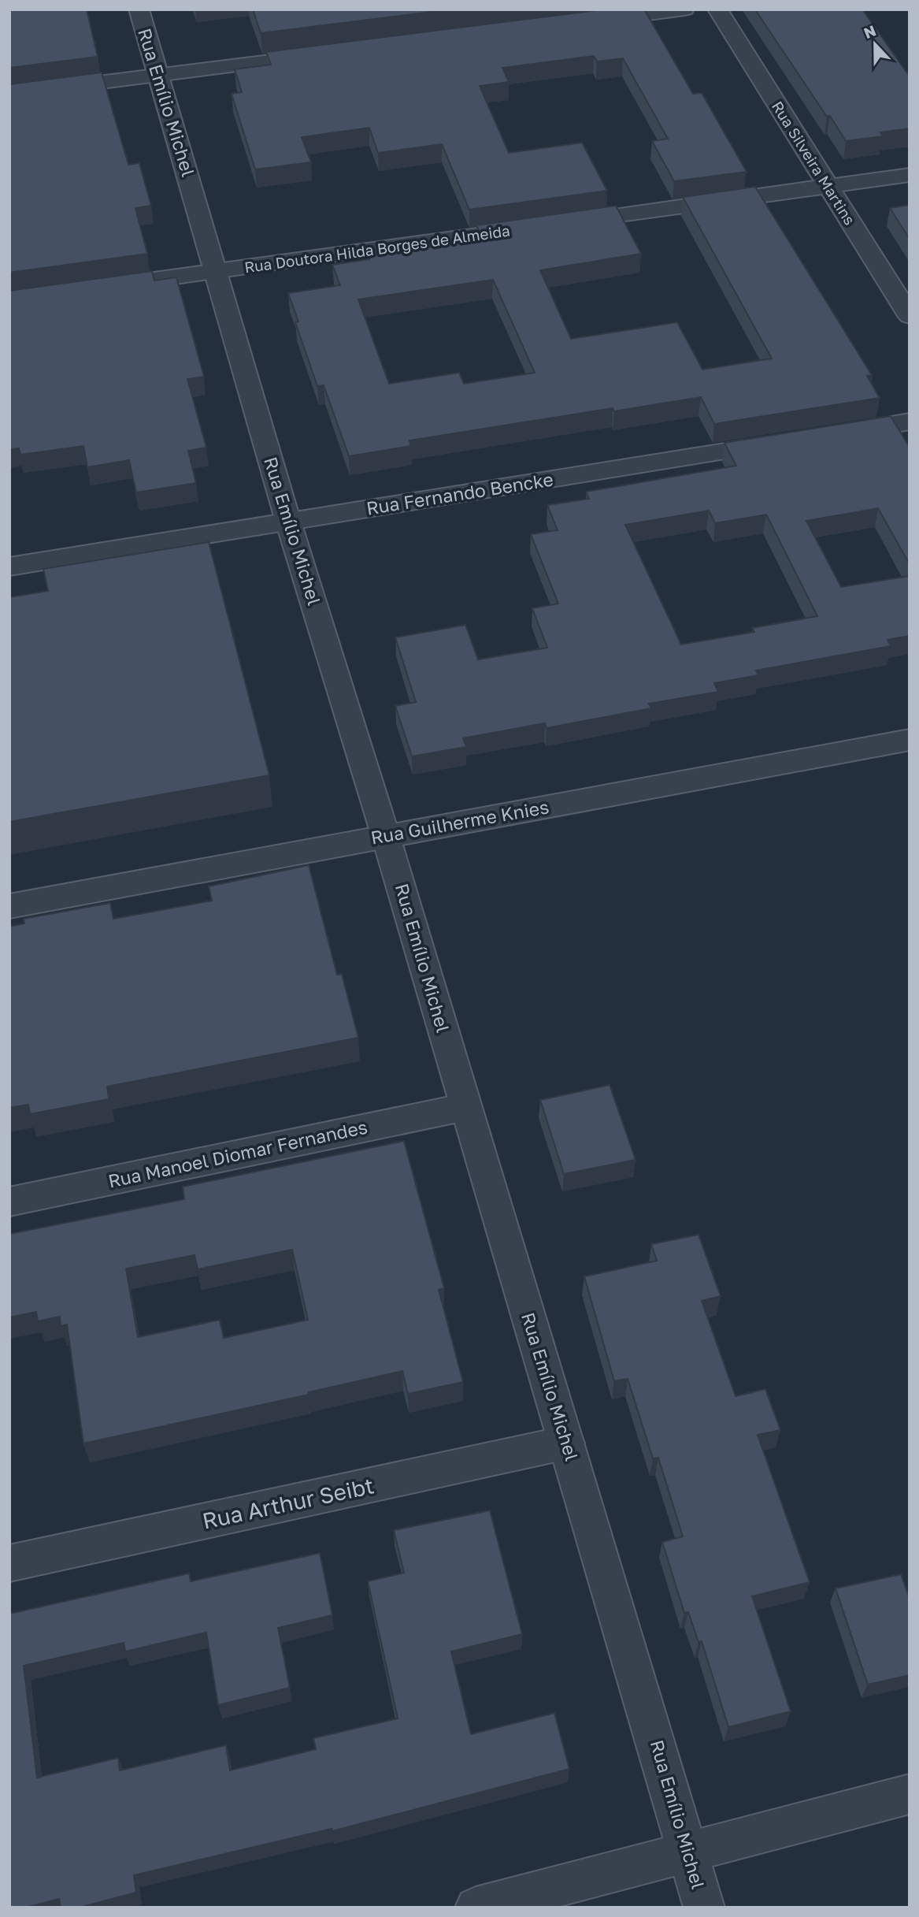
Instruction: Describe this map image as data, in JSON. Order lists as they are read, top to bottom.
{
  "streets": {
    "street": [
      "Rua Emílio Michel",
      "Rua Silveira Martins",
      "Rua Doutora Hilda Borges de Almeida",
      "Rua Fernando Bencke",
      "Rua Guilherme Knies",
      "Rua Manoel Diomar Fernandes",
      "Rua Arthur Seibt"
    ]
  },
  "crossings": [
    ["Rua Emílio Michel", "Rua Doutora Hilda Borges de Almeida"],
    ["Rua Emílio Michel", "Rua Fernando Bencke"],
    ["Rua Emílio Michel", "Rua Guilherme Knies"],
    ["Rua Emílio Michel", "Rua Manoel Diomar Fernandes"],
    ["Rua Emílio Michel", "Rua Arthur Seibt"],
    ["Rua Silveira Martins", "Rua Doutora Hilda Borges de Almeida"]
  ],
  "north": "top"
}
